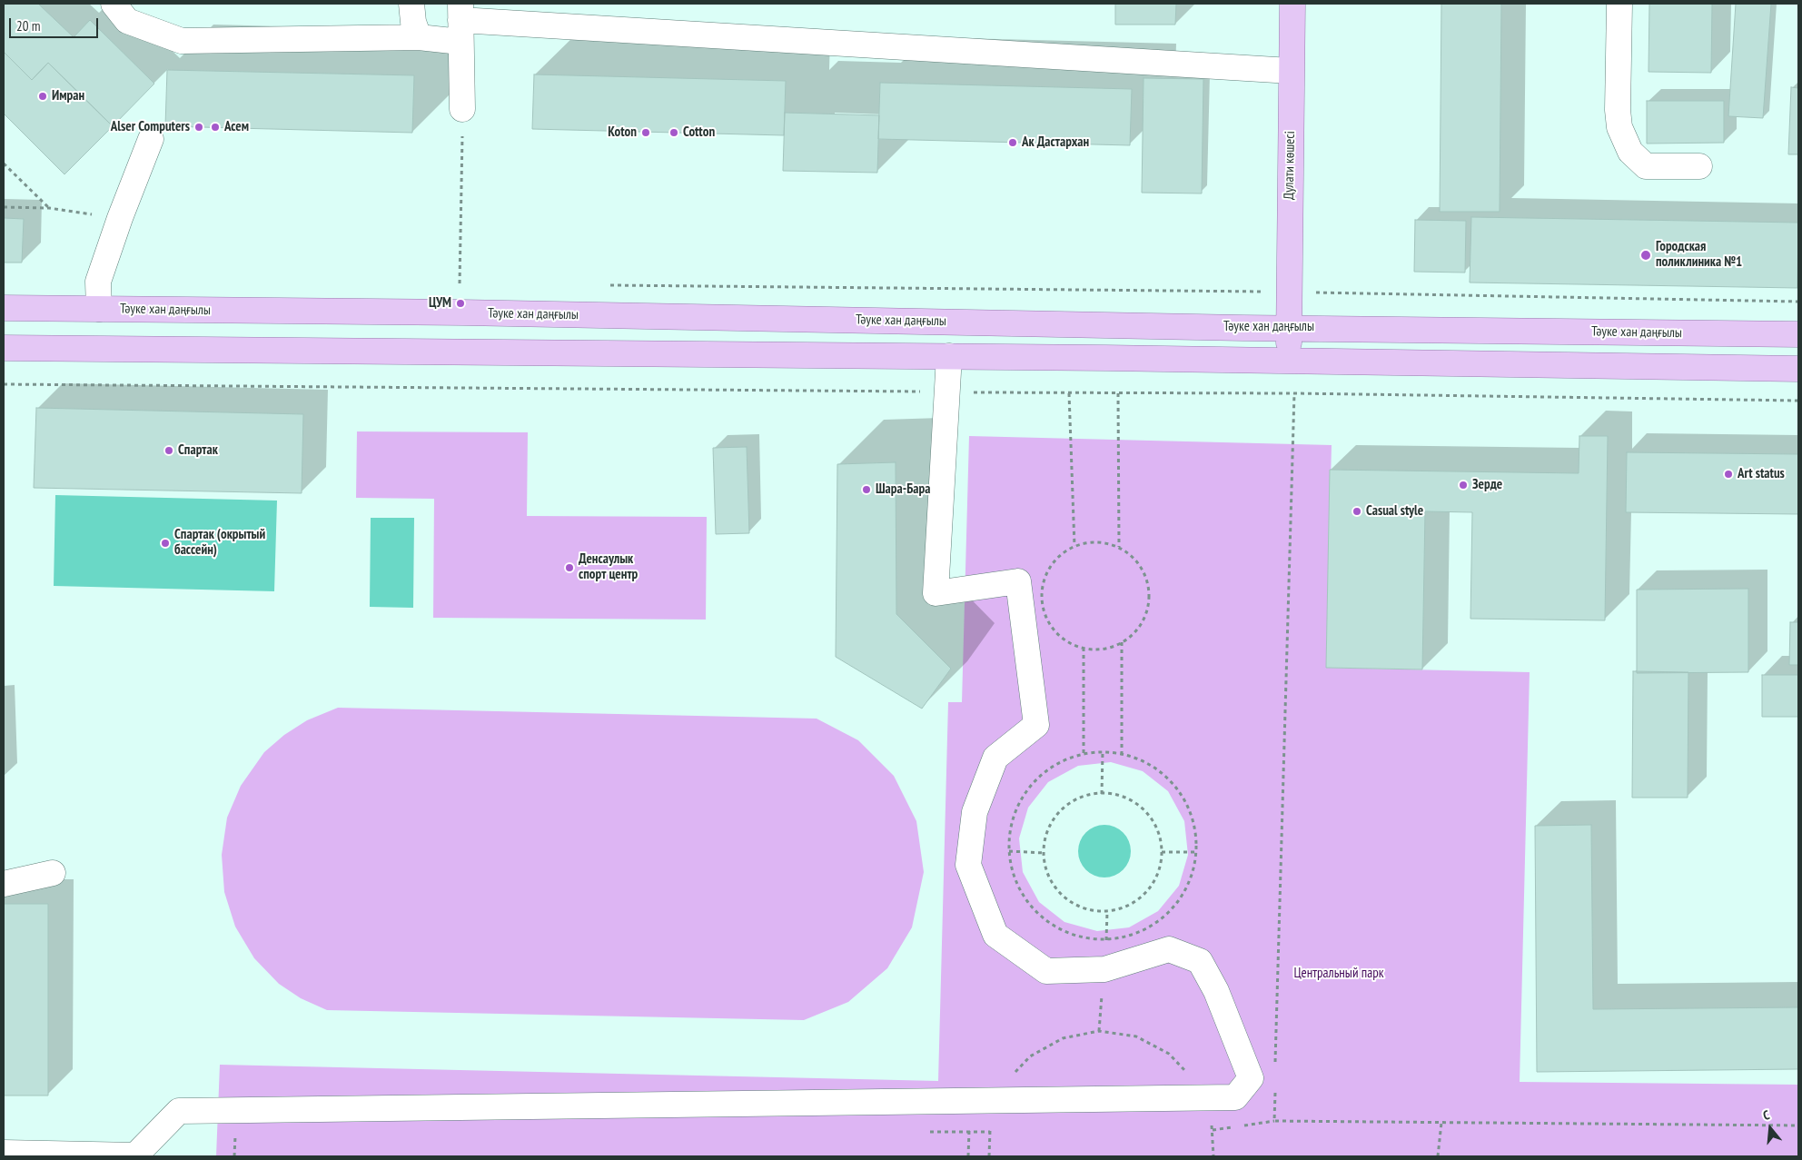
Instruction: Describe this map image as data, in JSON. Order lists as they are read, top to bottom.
{
  "streets": {
    "main road": ["Дулати көшесі", "Тәуке хан даңғылы"]
  },
  "crossings": [
    ["Дулати көшесі", "Тәуке хан даңғылы"]
  ],
  "parks": ["Центральный парк"],
  "places": [
    "Имран",
    "Alser Computers",
    "Асем",
    "Koton",
    "Cotton",
    "Ак Дастархан",
    "Городская поликлиника №1",
    "ЦУМ",
    "Спартак",
    "Art status",
    "Зерде",
    "Шара-Бара",
    "Casual style",
    "Спартак (окрытый бассейн)",
    "Денсаулык спорт центр"
  ],
  "scale_bar": "20 m",
  "north": "top"
}
